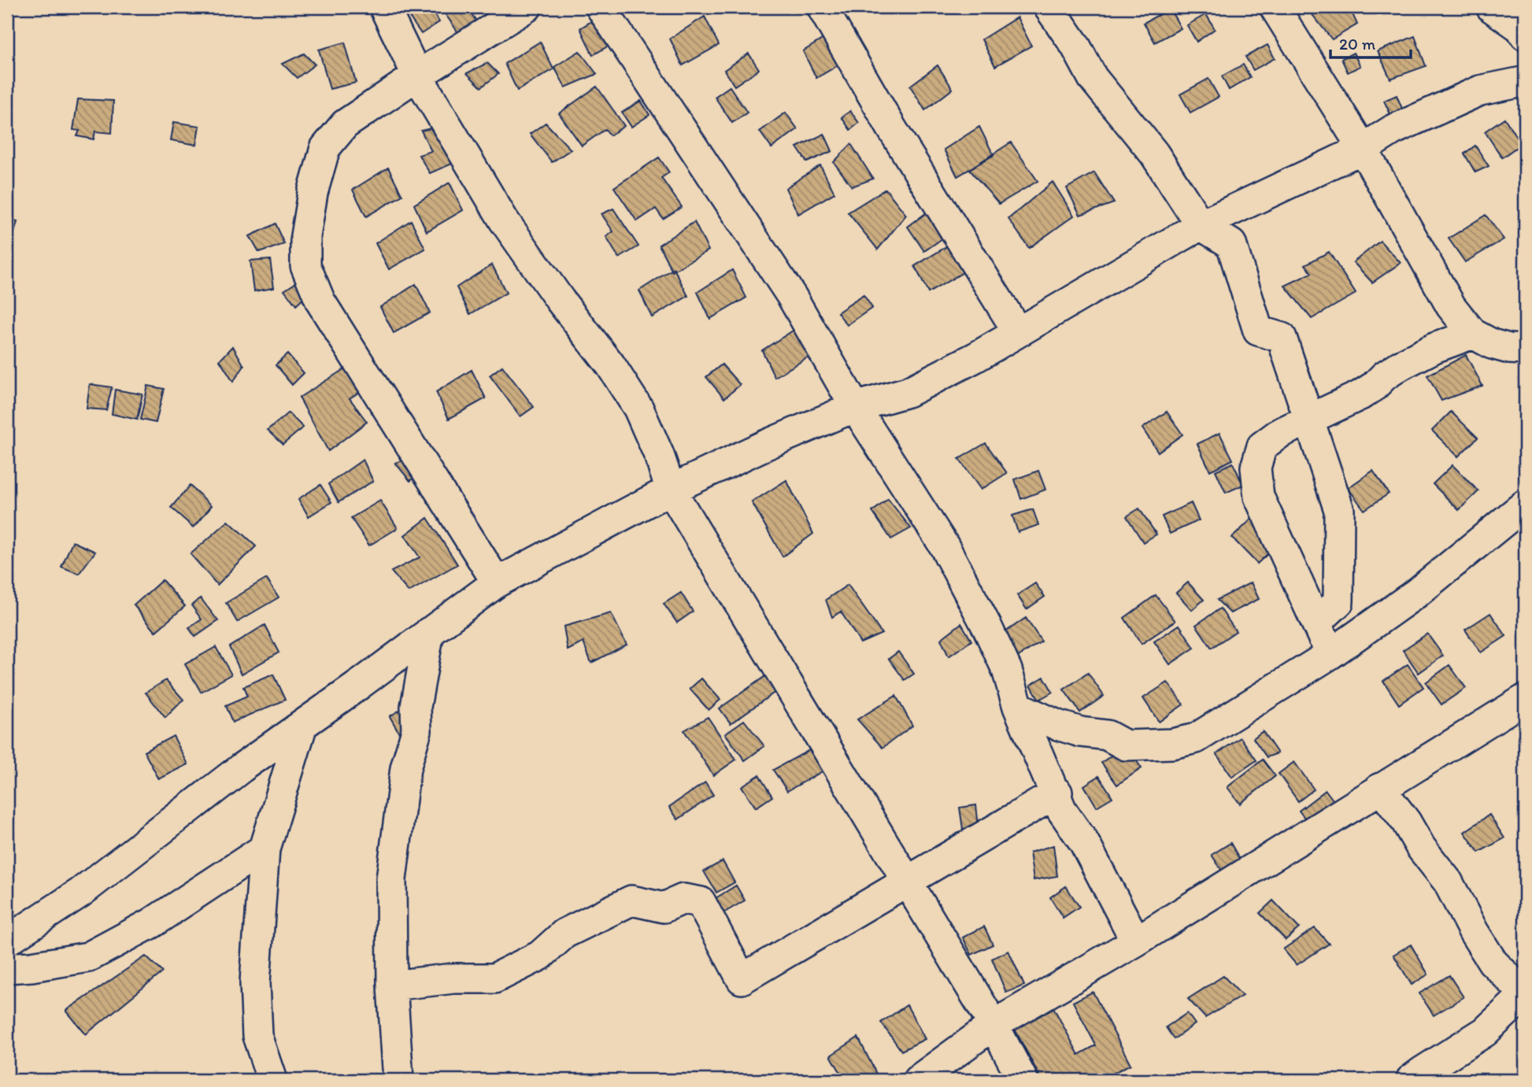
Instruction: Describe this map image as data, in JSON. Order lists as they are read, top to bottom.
{
  "scale_bar": "20 m"
}
